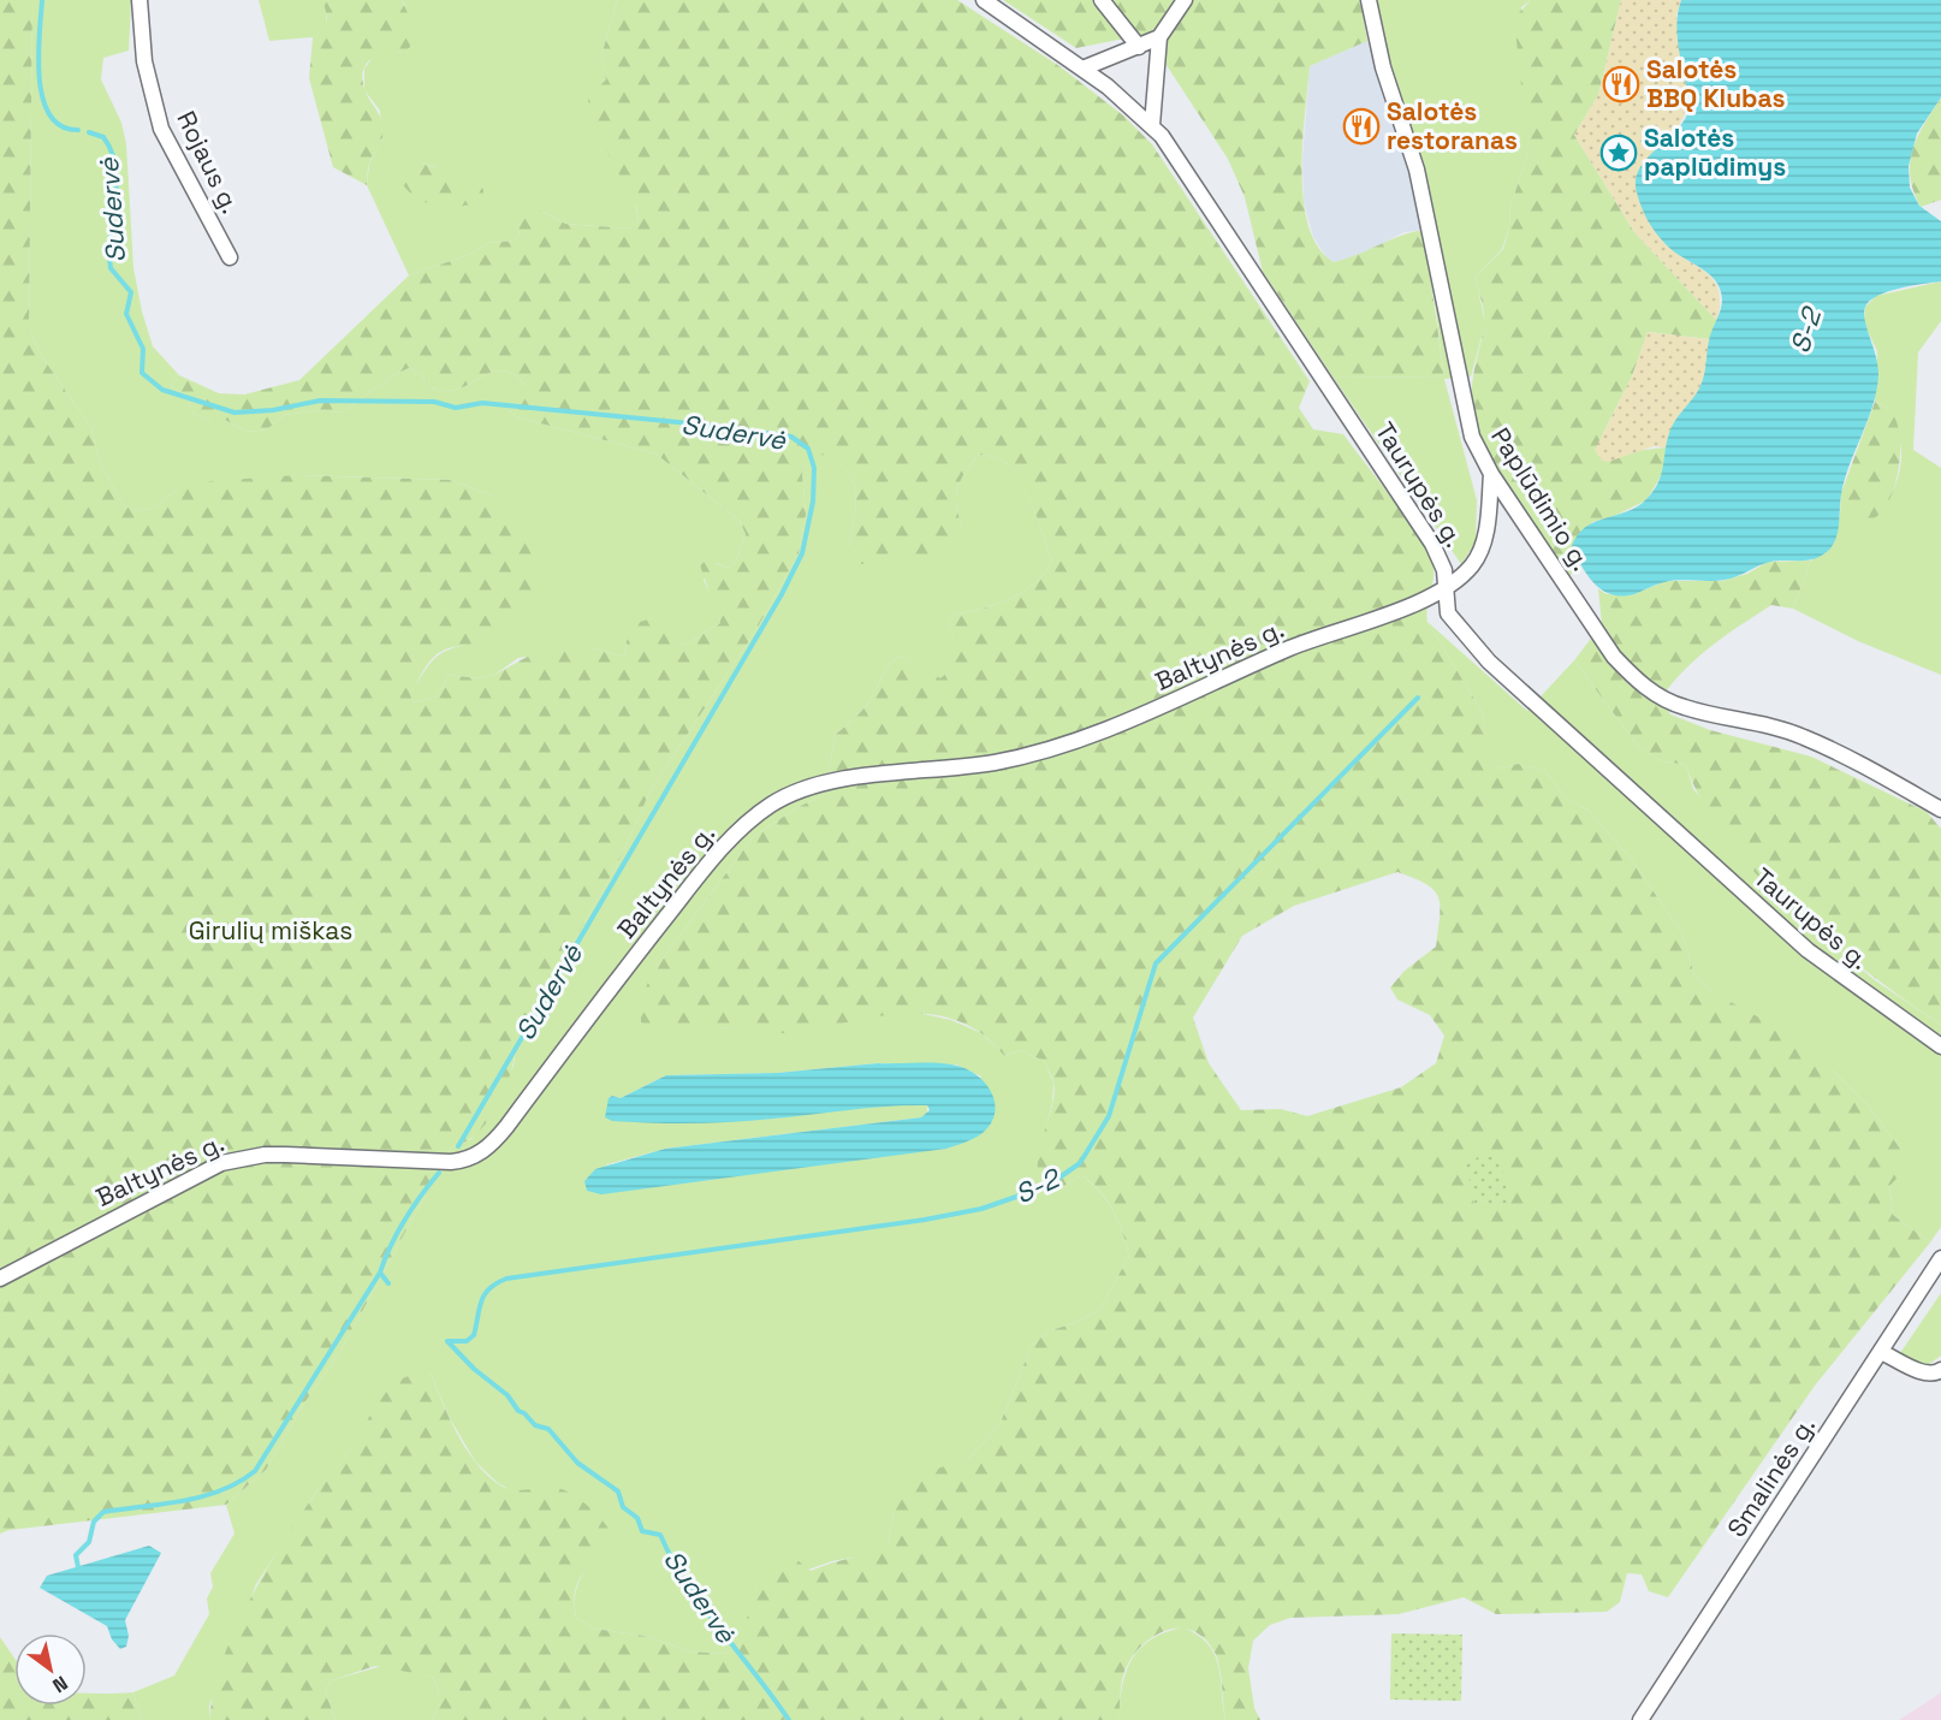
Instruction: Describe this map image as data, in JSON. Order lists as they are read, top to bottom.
{
  "streets": {
    "street": [
      "Rojaus g.",
      "Taurupės g.",
      "Paplūdimio g.",
      "Baltynės g.",
      "Smalinės g."
    ]
  },
  "crossings": [
    ["Taurupės g.", "Baltynės g."],
    ["Paplūdimio g.", "Baltynės g."]
  ],
  "water": ["Sudervė", "S-2"],
  "parks": ["Girulių miškas"],
  "places": {
    "restaurant": ["Salotės BBQ Klubas", "Salotės restoranas"],
    "place": ["Salotės paplūdimys"]
  },
  "north": "bottom right"
}
